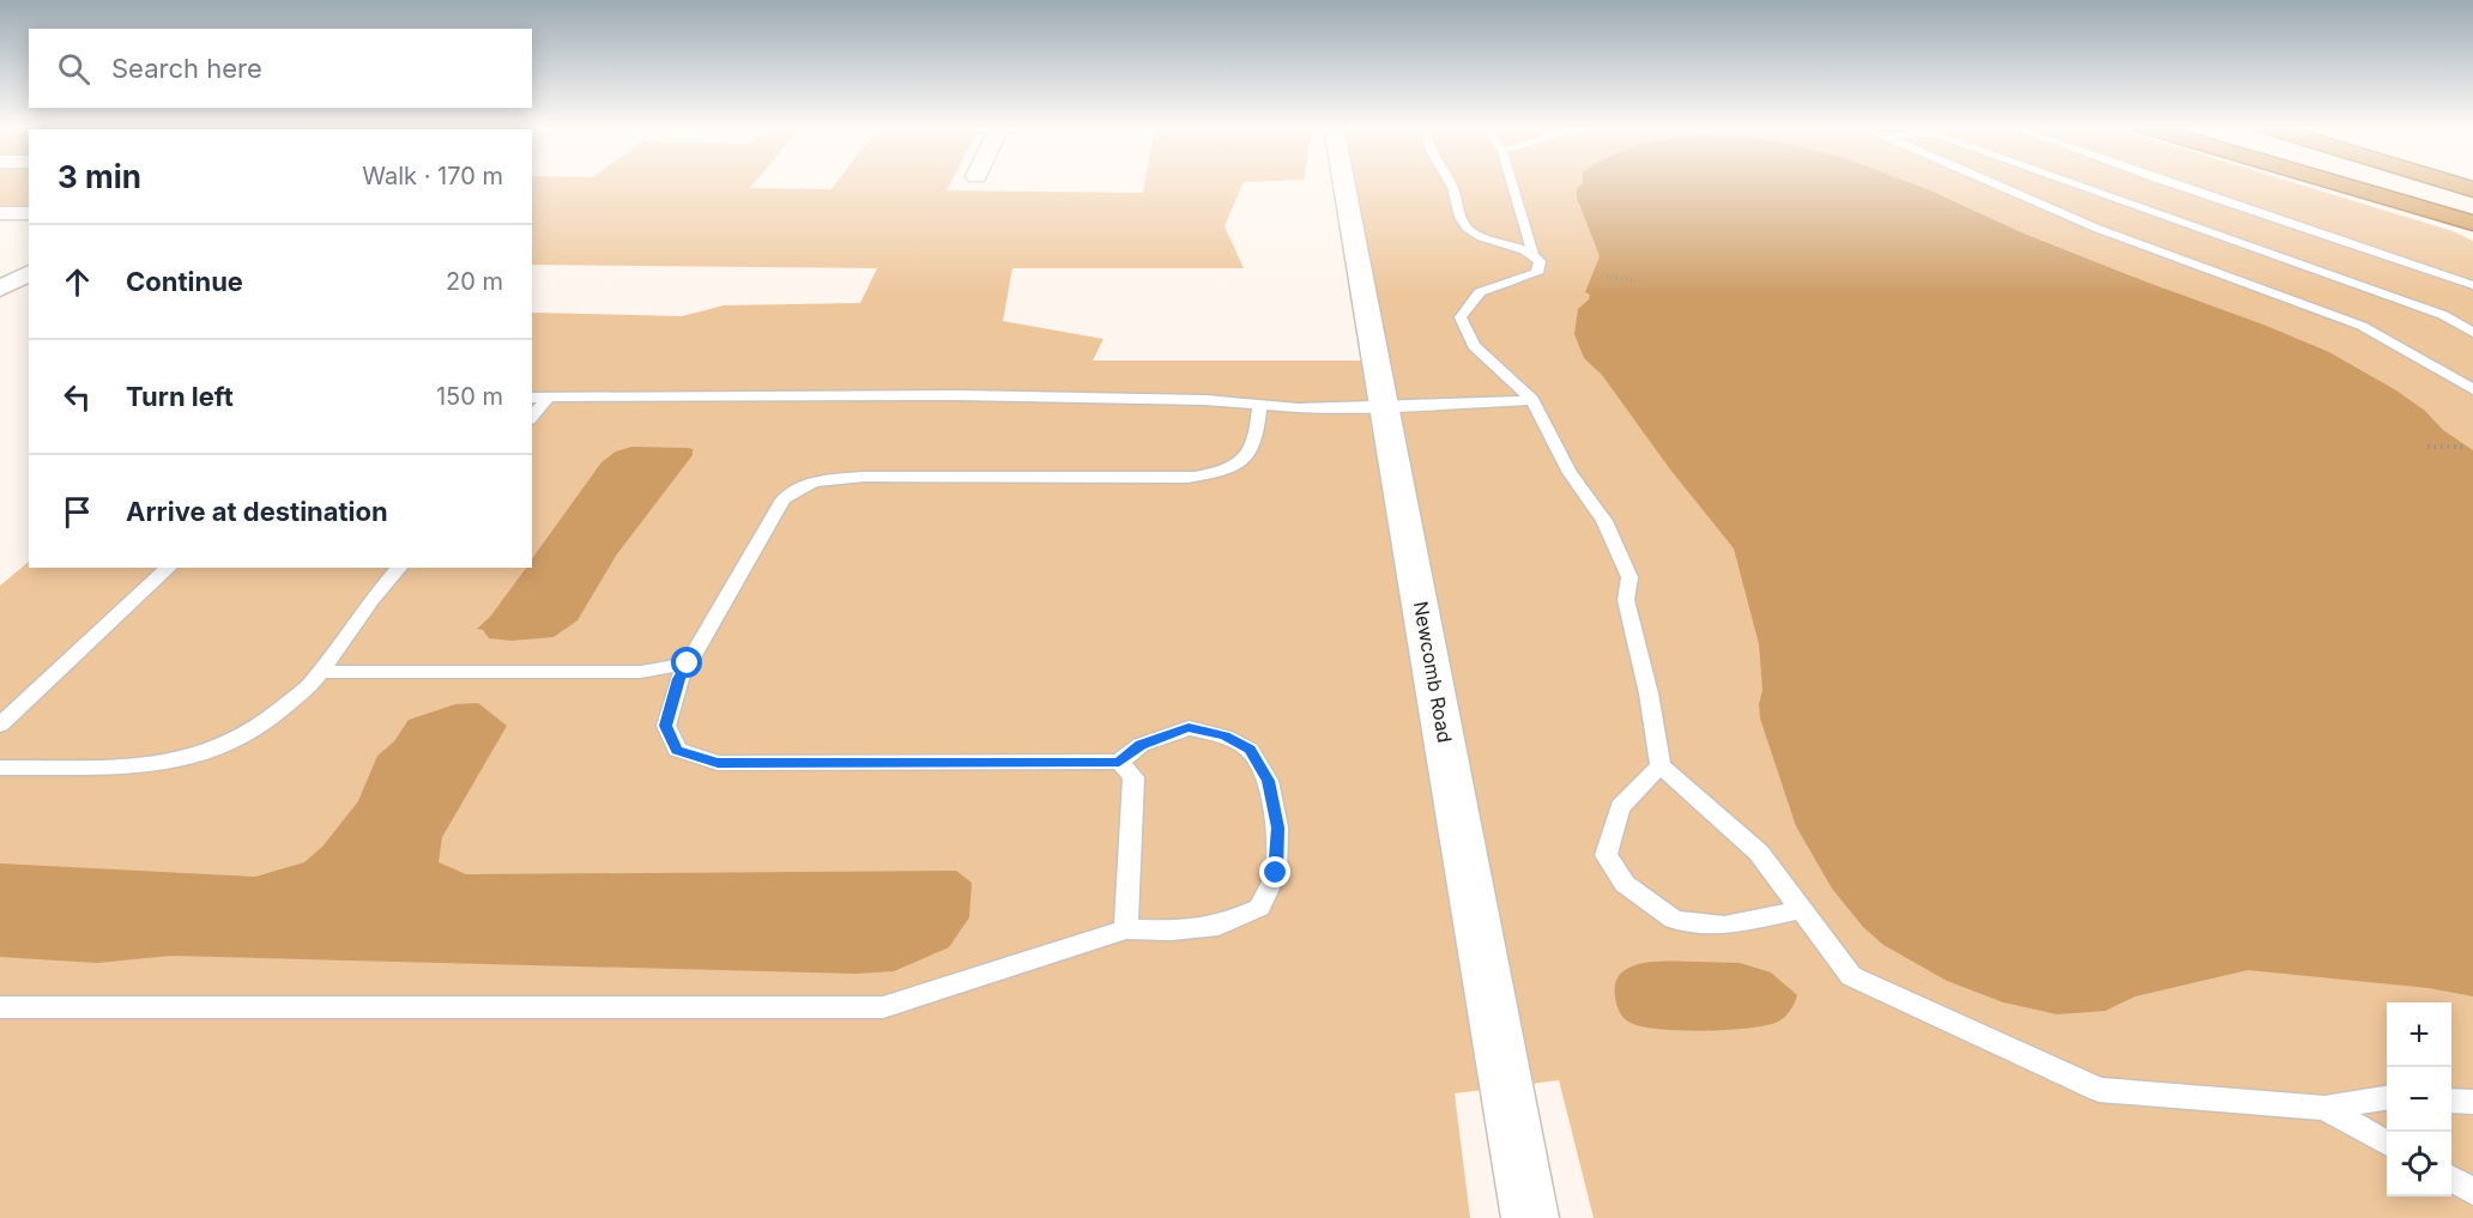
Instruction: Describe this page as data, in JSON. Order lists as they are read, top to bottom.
{
  "streets": {
    "street": ["Newcomb Road"]
  },
  "page": {
    "search": "Search here",
    "heading": ["3 min", "Walk · 170 m"],
    "list": [
      ["Continue", "20 m"],
      ["Turn left", "150 m"],
      "Arrive at destination"
    ],
    "map_buttons": ["+", "−"]
  }
}
